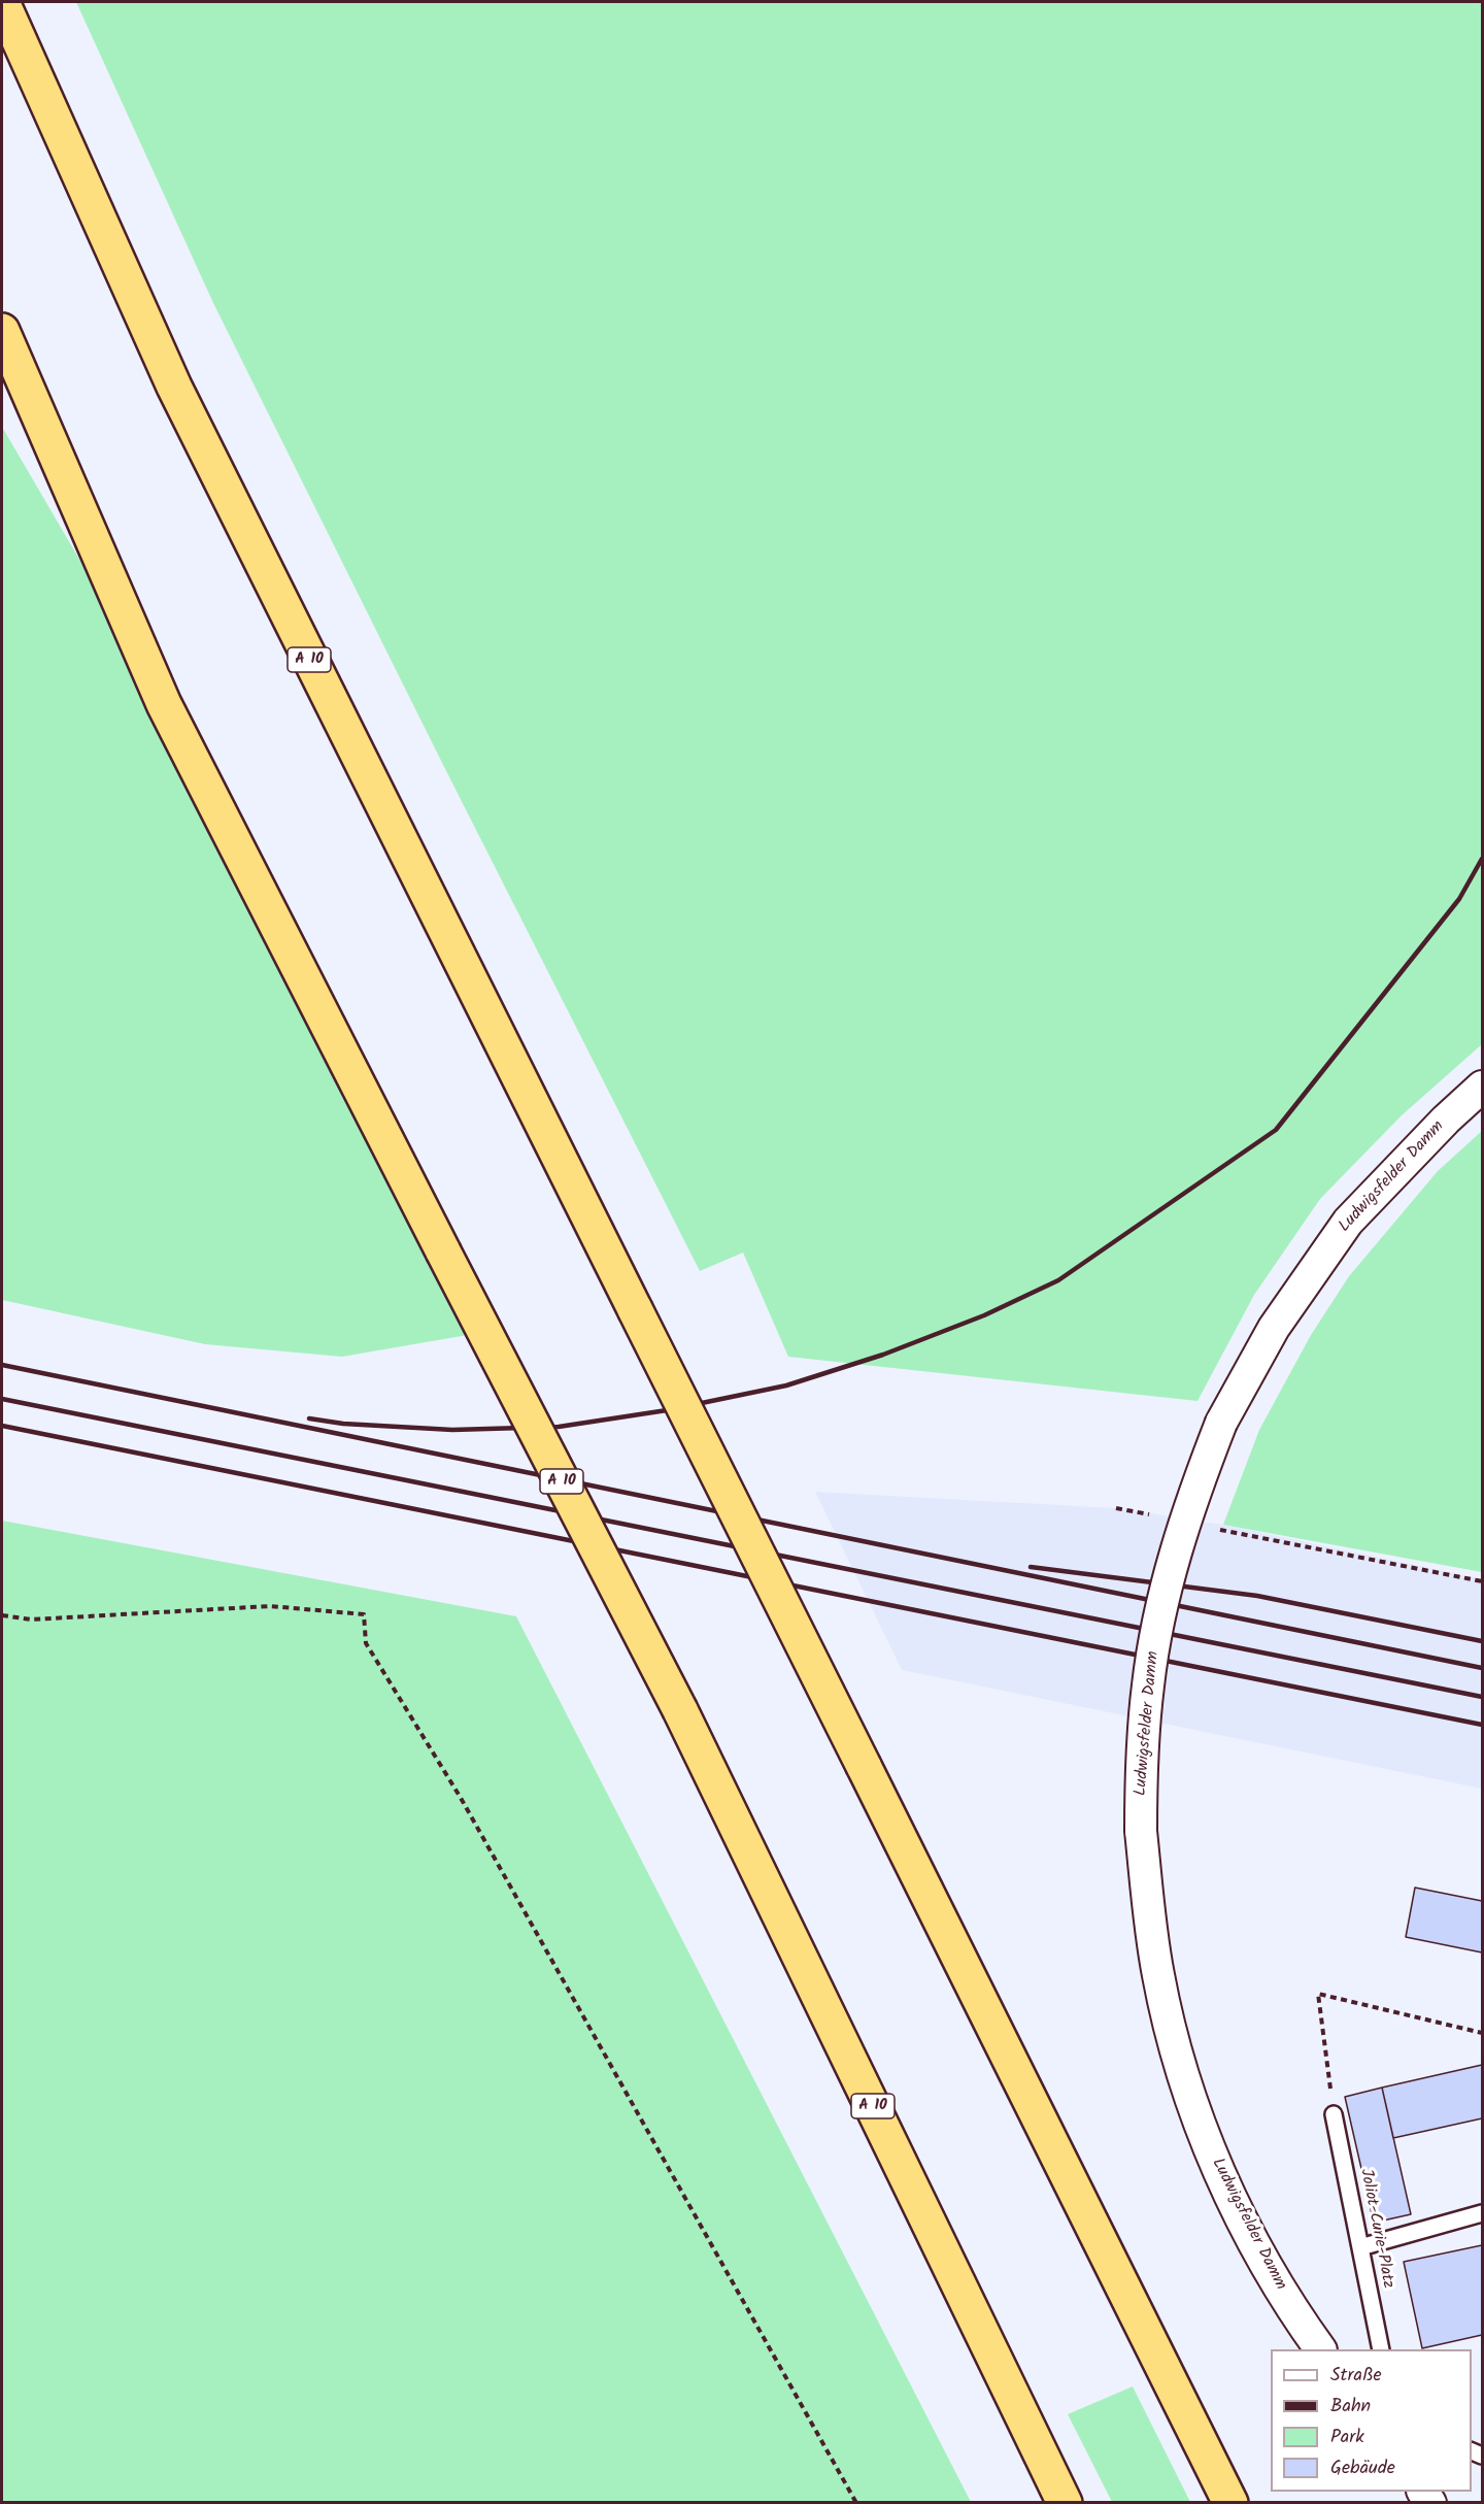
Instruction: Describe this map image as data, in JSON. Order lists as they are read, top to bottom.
{
  "streets": {
    "highway": ["A 10"],
    "street": ["Ludwigsfelder Damm"],
    "lane": ["Joliot-Curie-Platz"]
  },
  "legend": [
    "Straße",
    "Bahn",
    "Park",
    "Gebäude"
  ]
}
